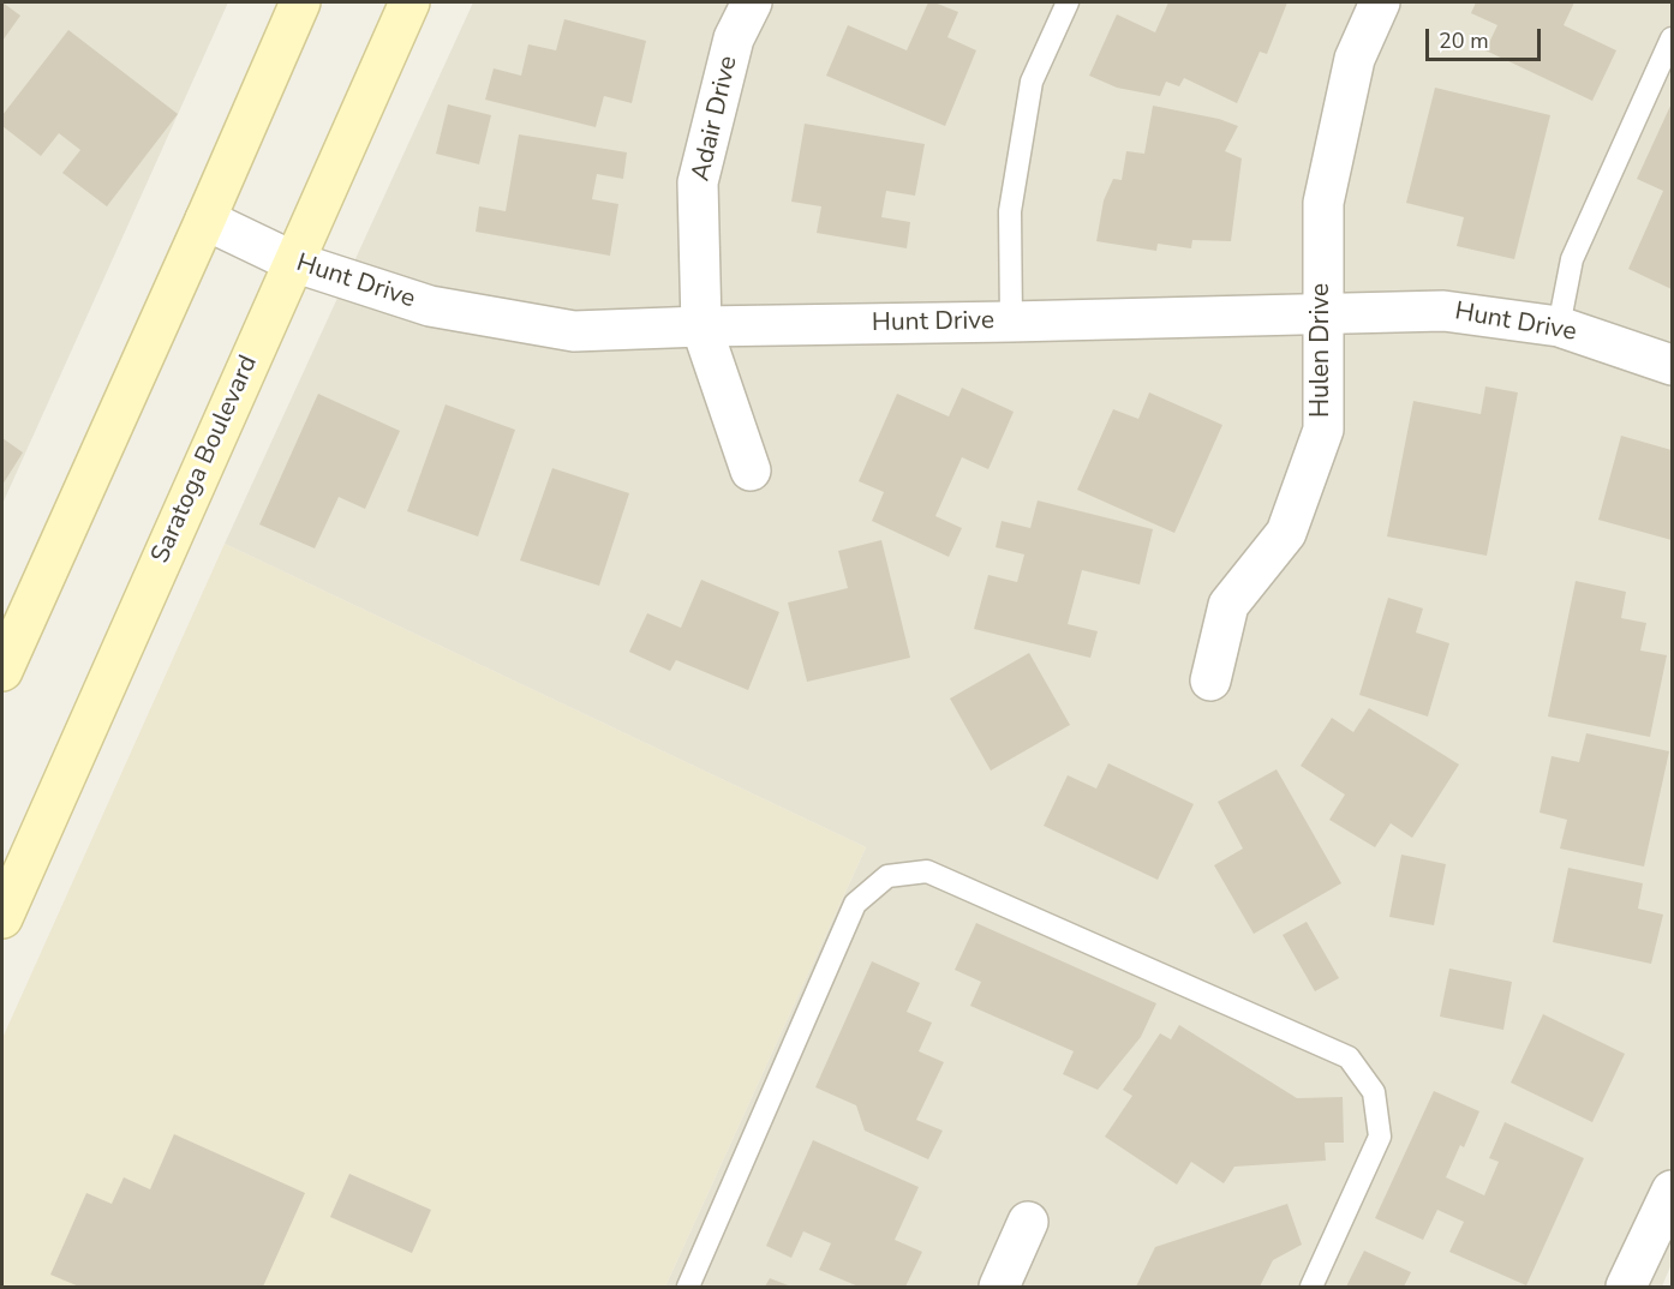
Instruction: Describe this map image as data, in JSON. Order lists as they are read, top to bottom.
{
  "streets": {
    "main road": ["Saratoga Boulevard"],
    "street": ["Adair Drive", "Hunt Drive", "Hulen Drive"]
  },
  "crossings": [
    ["Adair Drive", "Hunt Drive"],
    ["Hunt Drive", "Hulen Drive"],
    ["Hunt Drive", "Saratoga Boulevard"]
  ],
  "scale_bar": "20 m"
}
